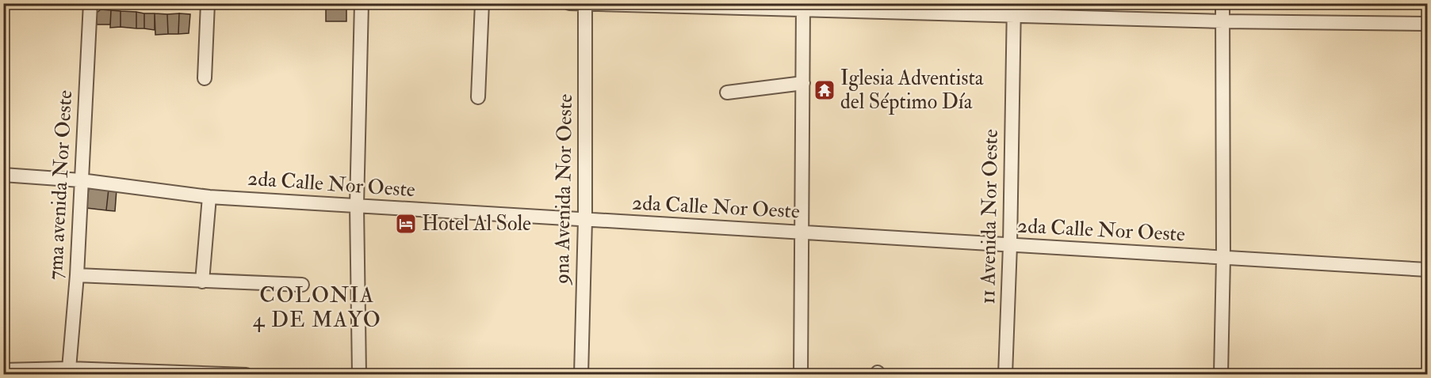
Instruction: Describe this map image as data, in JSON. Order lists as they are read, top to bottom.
{
  "streets": {
    "street": [
      "2da Calle Nor Oeste",
      "7ma avenida Nor Oeste",
      "9na Avenida Nor Oeste",
      "11 Avenida Nor Oeste"
    ]
  },
  "crossings": [
    ["2da Calle Nor Oeste", "7ma avenida Nor Oeste"],
    ["2da Calle Nor Oeste", "9na Avenida Nor Oeste"],
    ["2da Calle Nor Oeste", "11 Avenida Nor Oeste"]
  ],
  "districts": ["COLONIA 4 DE MAYO"],
  "places": {
    "temple": ["Iglesia Adventista del Séptimo Día"],
    "hotel": ["Hotel Al Sole"]
  }
}
